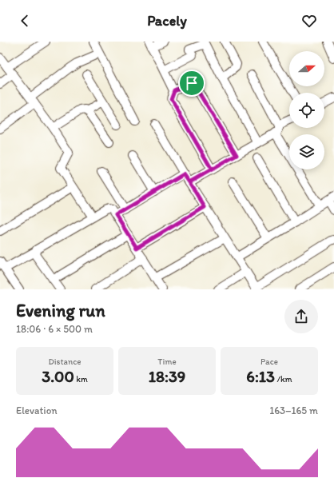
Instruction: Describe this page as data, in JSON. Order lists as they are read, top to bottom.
{
  "north": "right",
  "page": {
    "header": "Pacely",
    "heading": ["Evening run", "18:06 · 6 × 500 m"],
    "stats": [
      ["Distance", "3.00 km"],
      ["Time", "18:39"],
      ["Pace", "6:13 /km"]
    ],
    "chart": ["Elevation", "163–165 m"]
  }
}
